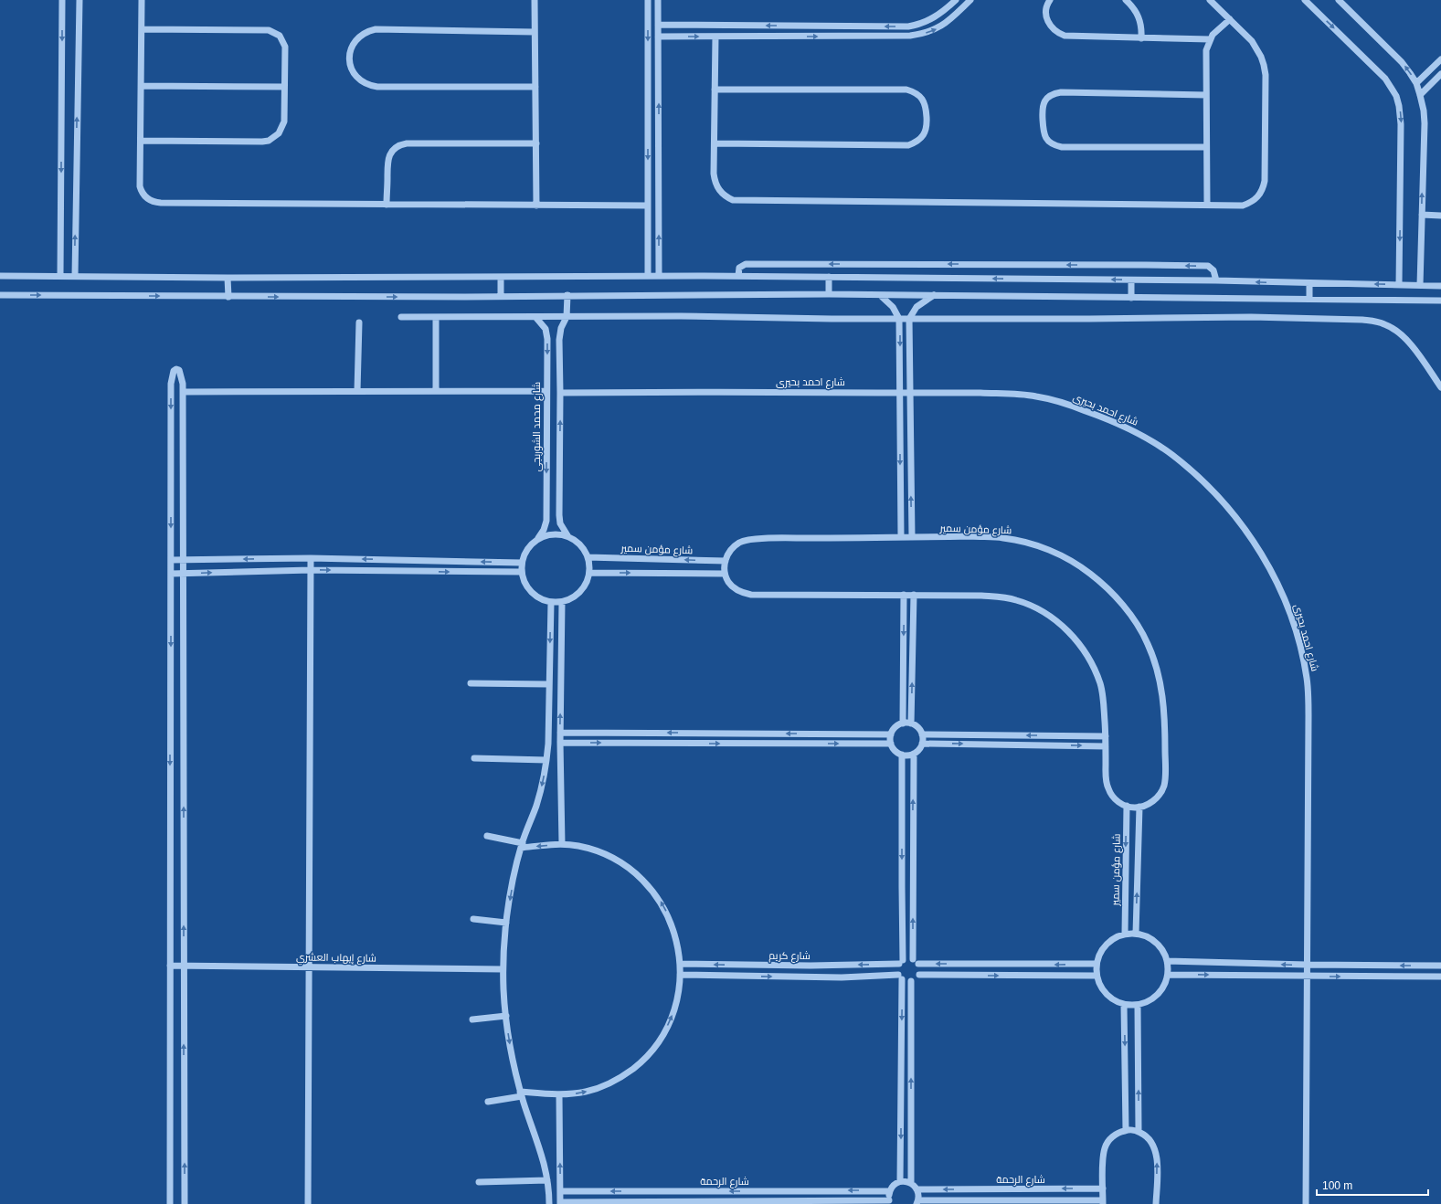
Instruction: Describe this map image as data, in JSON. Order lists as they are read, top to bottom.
{
  "streets": {
    "street": [
      "شارع احمد بحيرى",
      "شارع محمد الشوربجى",
      "شارع مؤمن سمير",
      "شارع كريم",
      "شارع إيهاب العشري",
      "شارع الرحمة"
    ]
  },
  "crossings": [
    ["شارع محمد الشوربجى", "شارع مؤمن سمير"]
  ],
  "scale_bar": "100 m"
}
